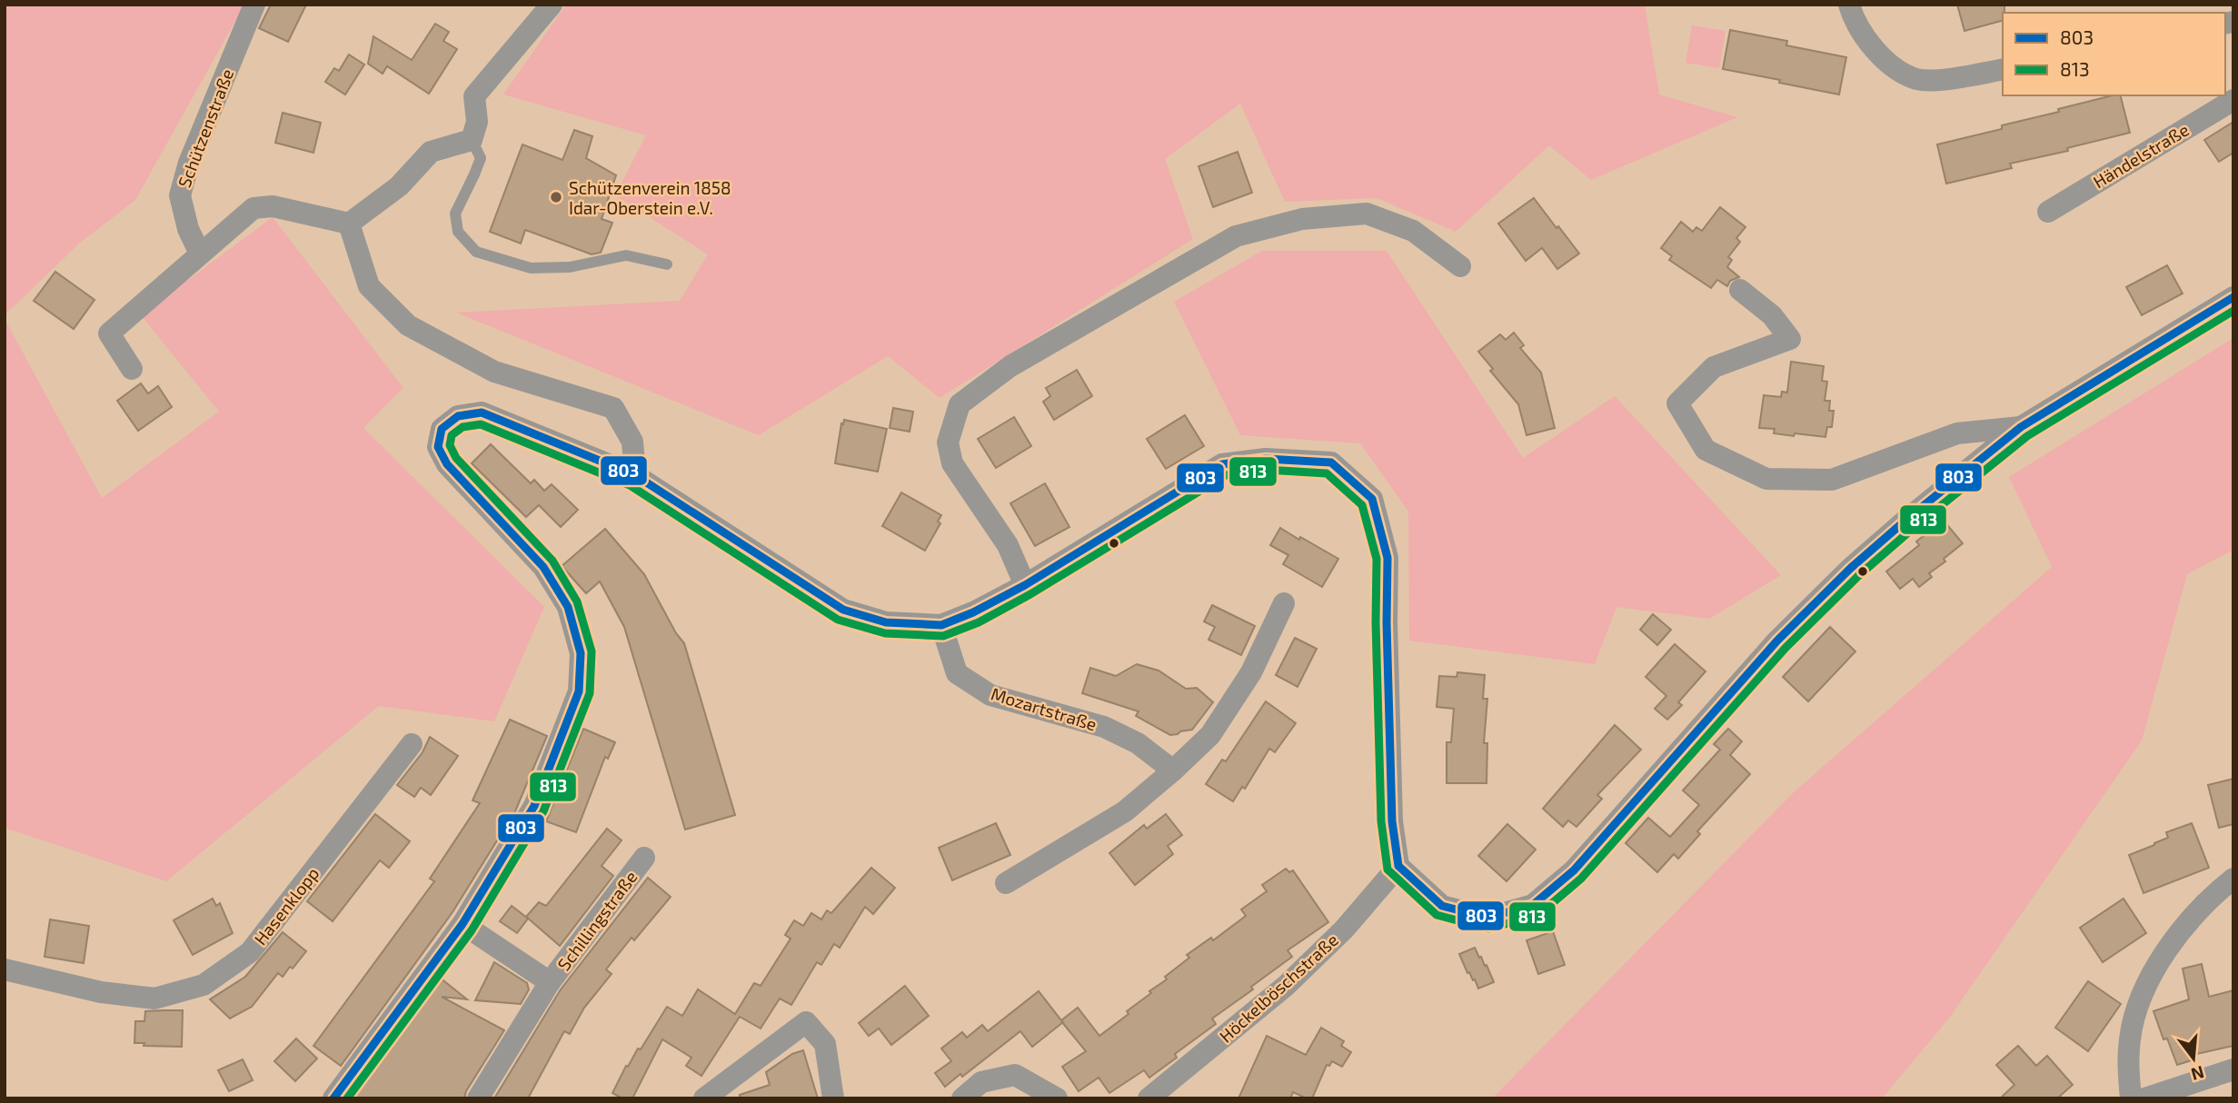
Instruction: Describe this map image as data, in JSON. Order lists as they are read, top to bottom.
{
  "streets": {
    "street": [
      "Schützenstraße",
      "Händelstraße",
      "Mozartstraße",
      "Hasenklopp",
      "Schillingstraße",
      "Höckelböschstraße"
    ]
  },
  "places": ["Schützenverein 1858 Idar-Oberstein e.V."],
  "lines": ["transit line 803", "transit line 813"],
  "legend": ["803", "813"],
  "north": "bottom"
}
